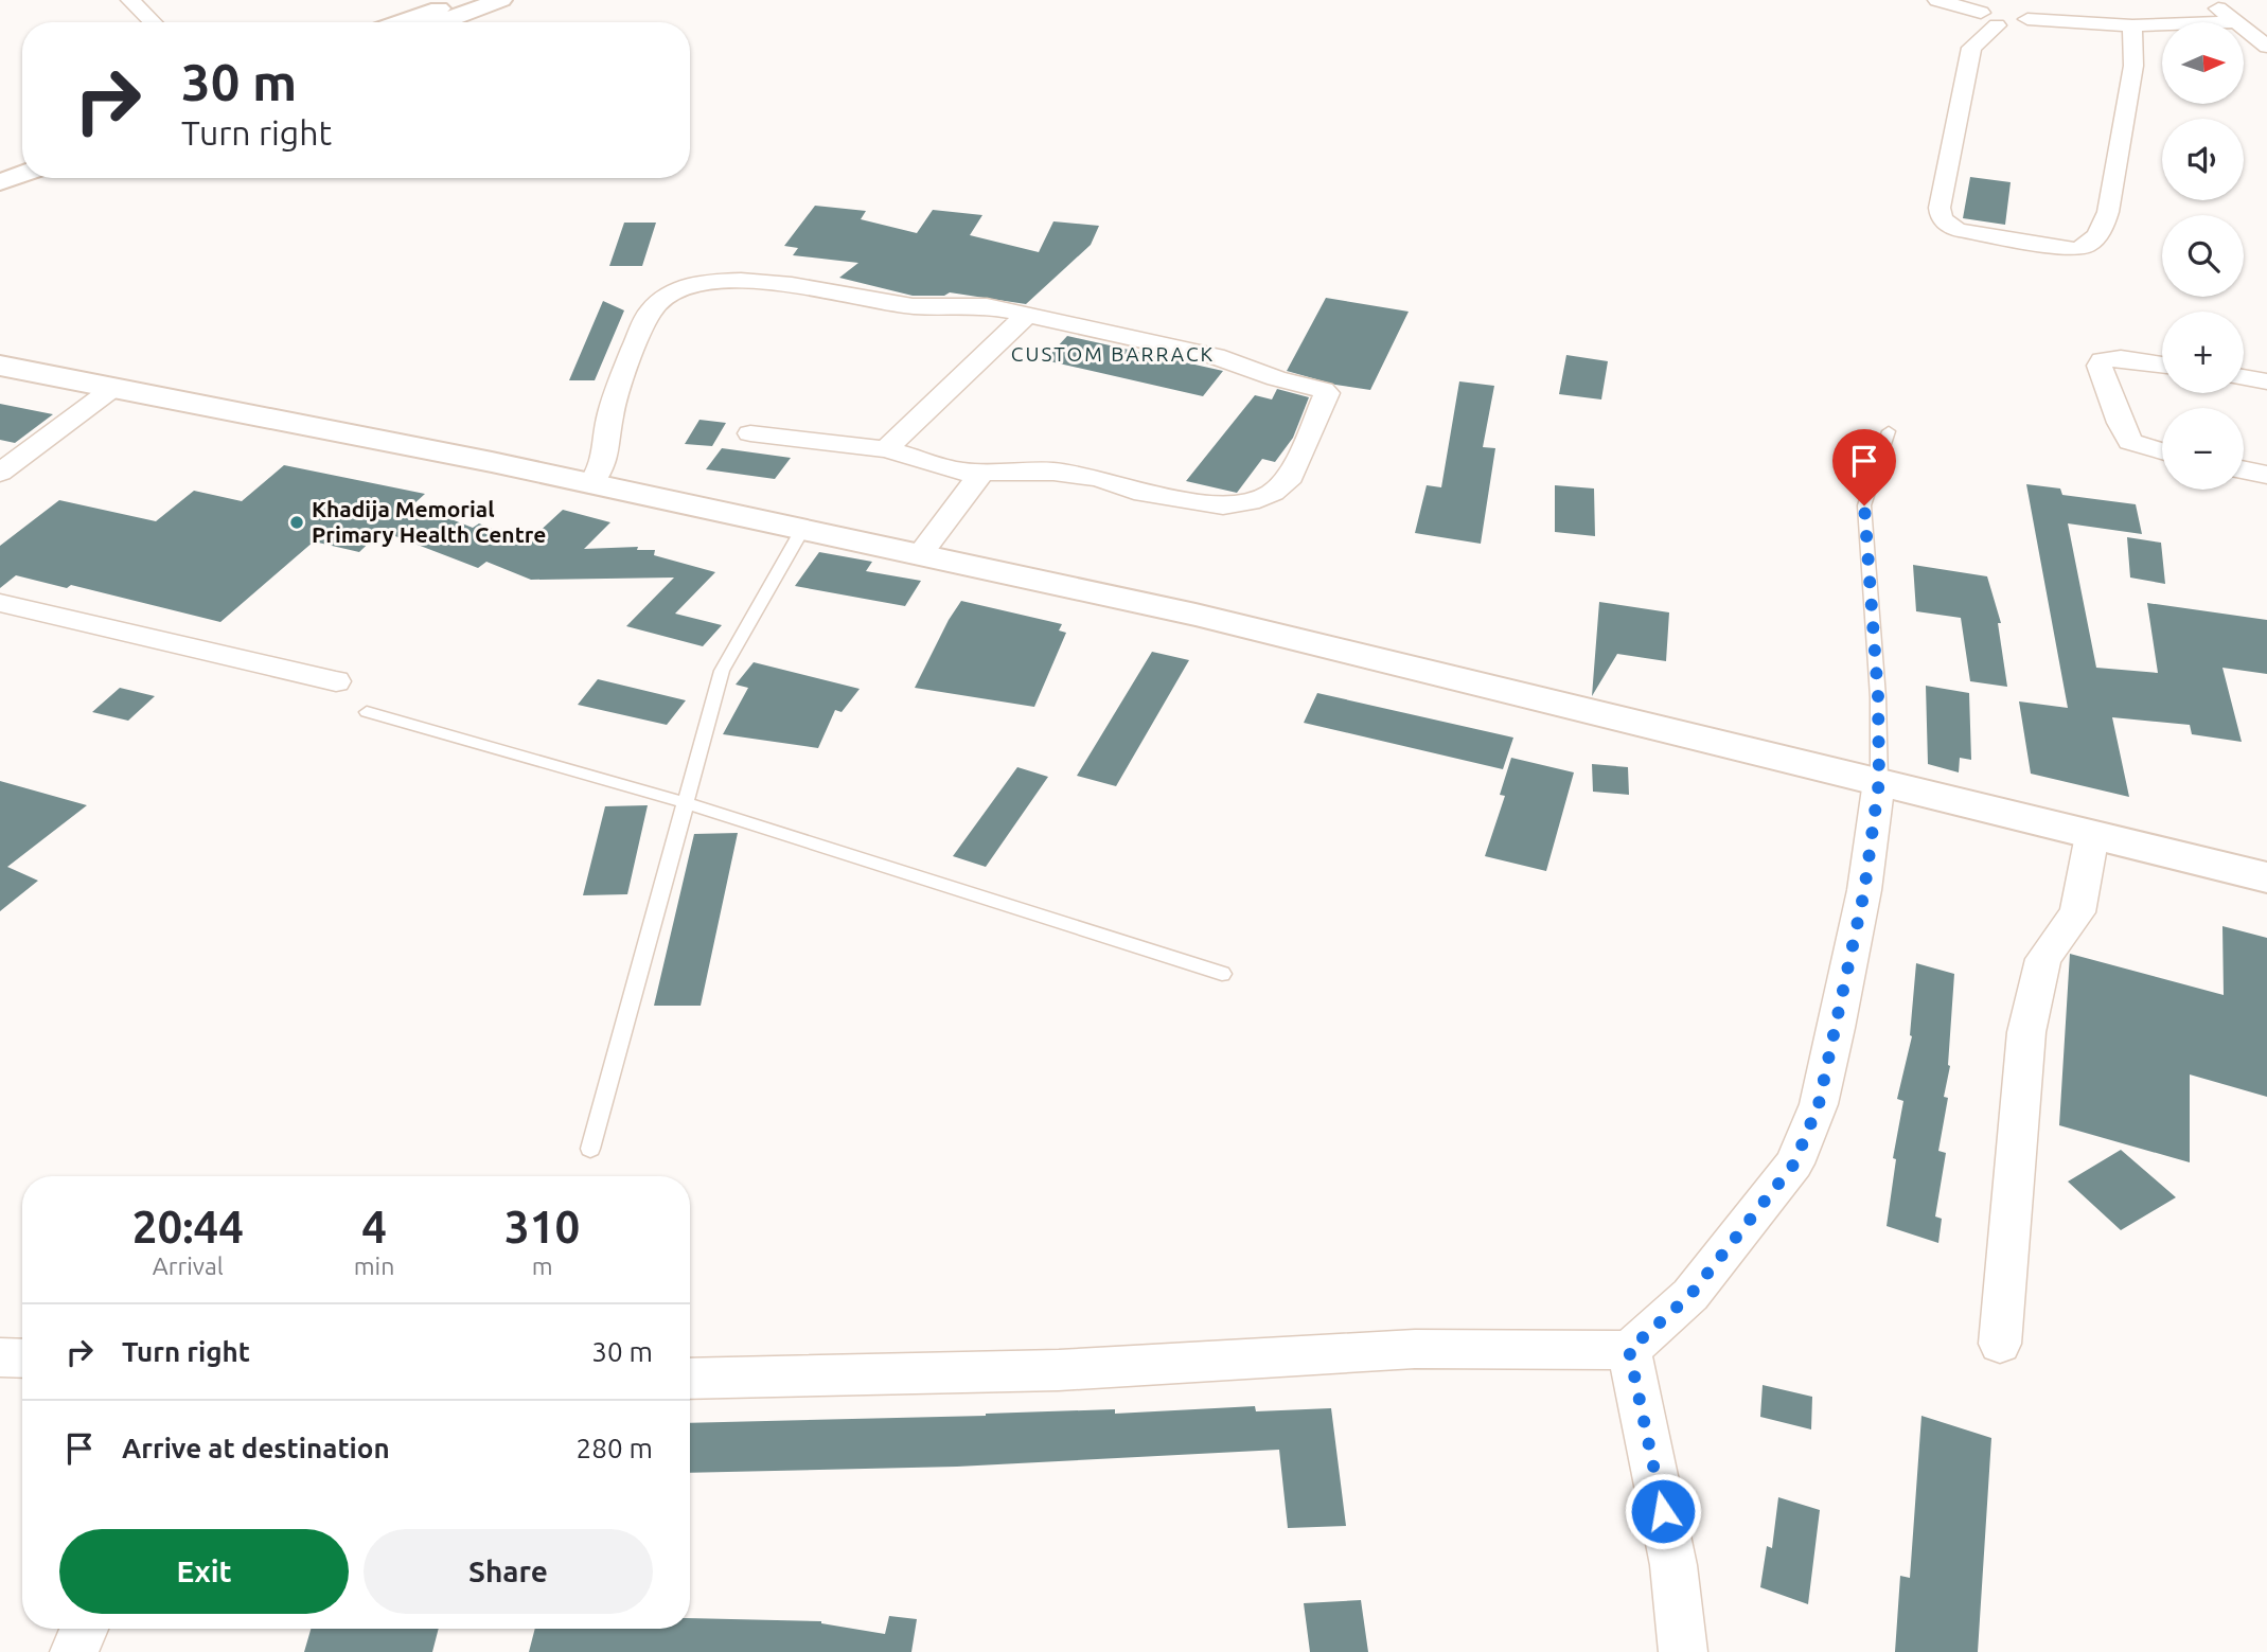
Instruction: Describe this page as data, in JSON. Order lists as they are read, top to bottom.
{
  "districts": ["CUSTOM BARRACK"],
  "places": ["Khadija Memorial Primary Health Centre"],
  "north": "right",
  "page": {
    "map_buttons": ["+", "−"],
    "turn": ["30 m", "Turn right"],
    "eta": [
      "20:44",
      "Arrival",
      "4",
      "min",
      "310",
      "m"
    ],
    "list": [
      {
        "name": "Turn right",
        "value": "30 m"
      },
      {
        "name": "Arrive at destination",
        "value": "280 m"
      }
    ],
    "buttons": ["Exit", "Share"]
  }
}
